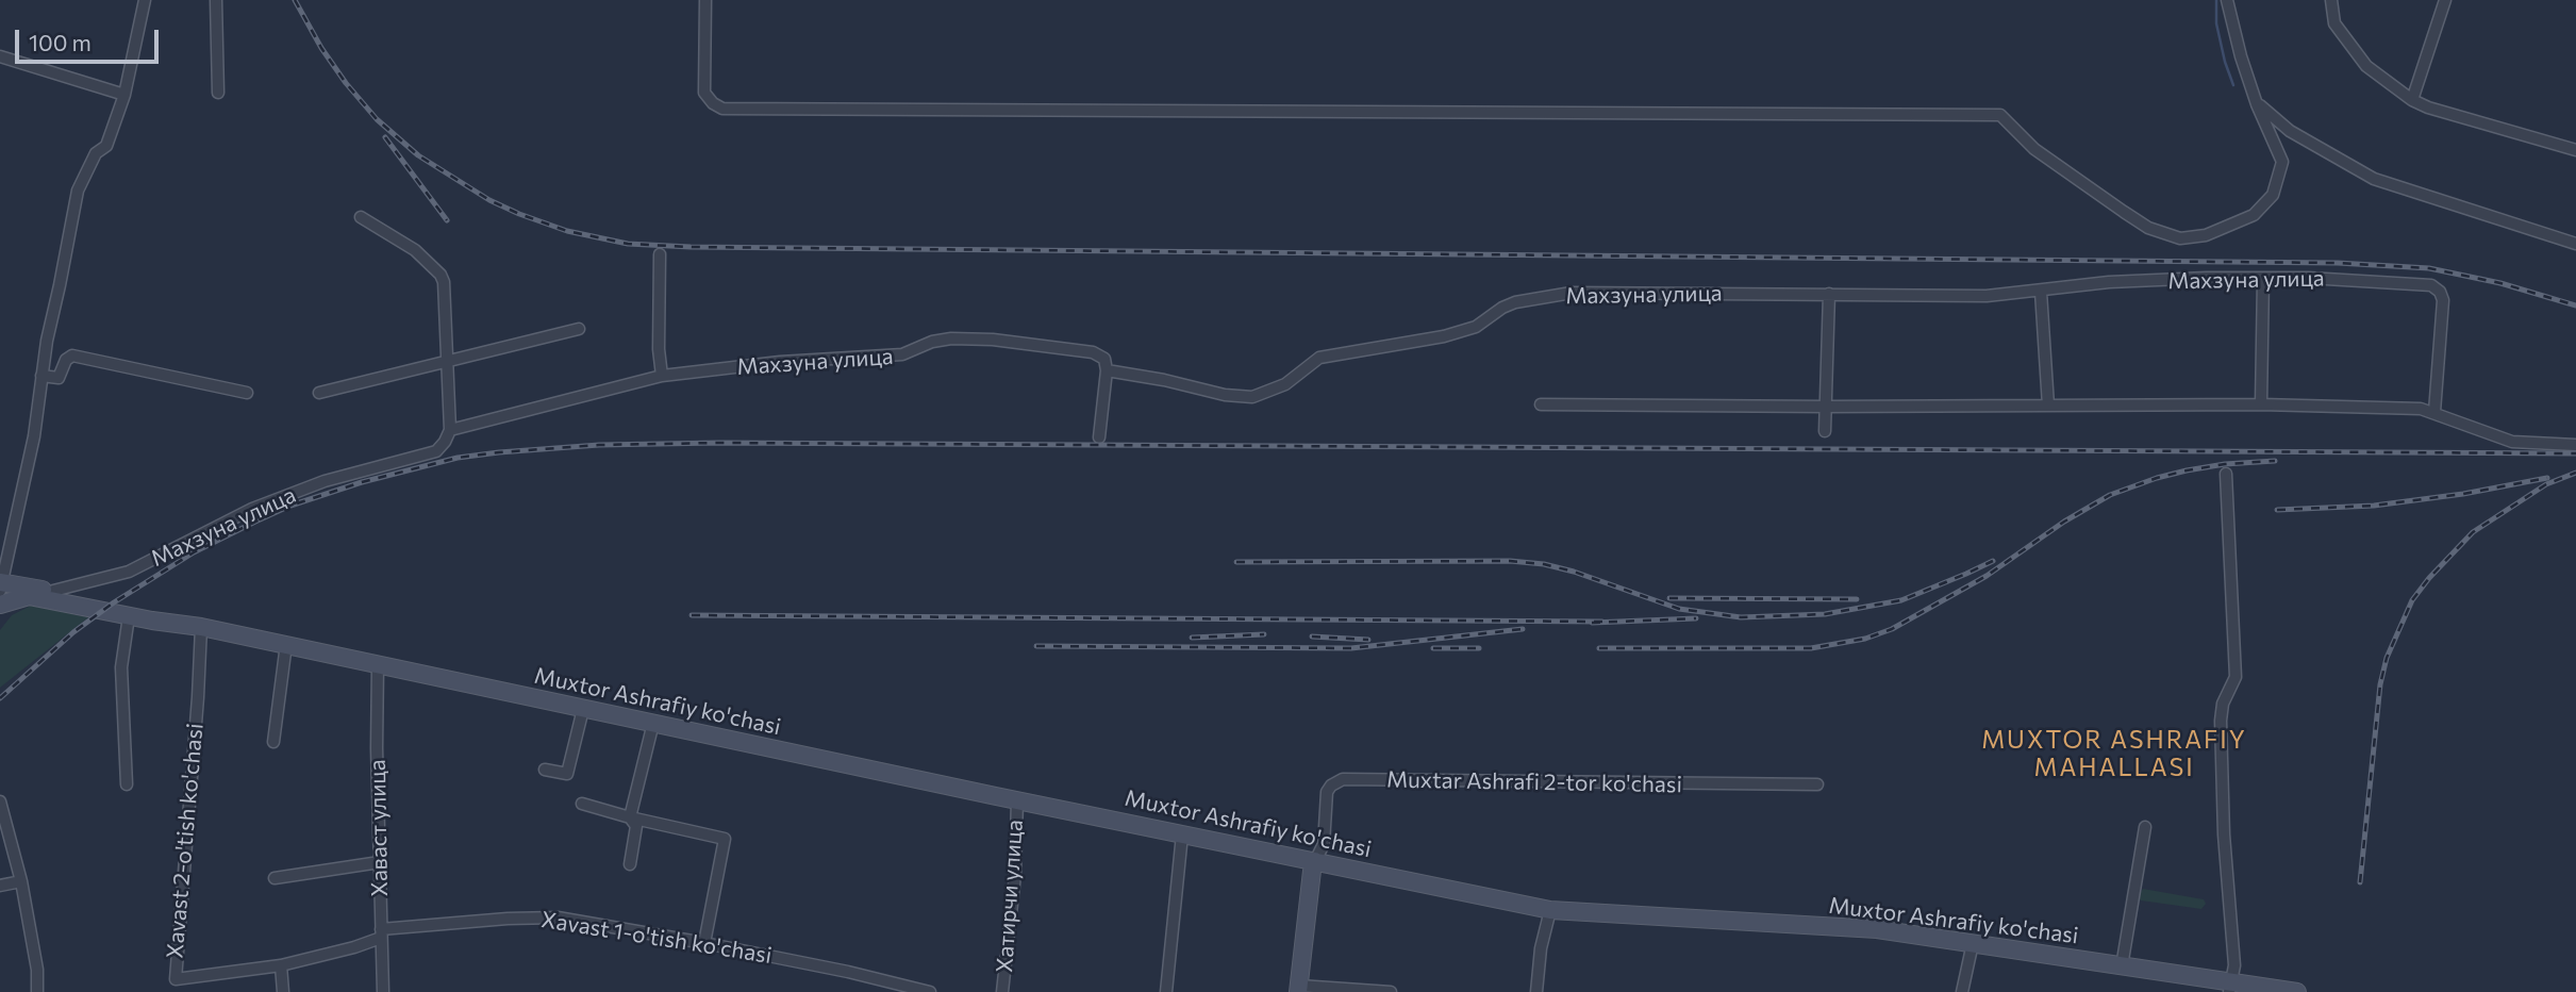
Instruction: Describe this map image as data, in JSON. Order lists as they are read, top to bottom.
{
  "streets": {
    "main road": ["Muxtor Ashrafiy ko'chasi"],
    "street": [
      "Махзуна улица",
      "Muxtar Ashrafi 2-tor ko'chasi",
      "Хаваст улица",
      "Xavast 2-o'tish ko'chasi",
      "Хатирчи улица",
      "Xavast 1-o'tish ko'chasi"
    ]
  },
  "crossings": [
    ["Махзуна улица", "Muxtor Ashrafiy ko'chasi"],
    ["Muxtor Ashrafiy ko'chasi", "Muxtar Ashrafi 2-tor ko'chasi"],
    ["Muxtor Ashrafiy ko'chasi", "Хаваст улица"],
    ["Muxtor Ashrafiy ko'chasi", "Xavast 2-o'tish ko'chasi"],
    ["Muxtor Ashrafiy ko'chasi", "Хатирчи улица"],
    ["Хаваст улица", "Xavast 2-o'tish ko'chasi"],
    ["Хаваст улица", "Xavast 1-o'tish ko'chasi"],
    ["Xavast 2-o'tish ko'chasi", "Xavast 1-o'tish ko'chasi"]
  ],
  "districts": ["MUXTOR ASHRAFIY MAHALLASI"],
  "scale_bar": "100 m"
}
